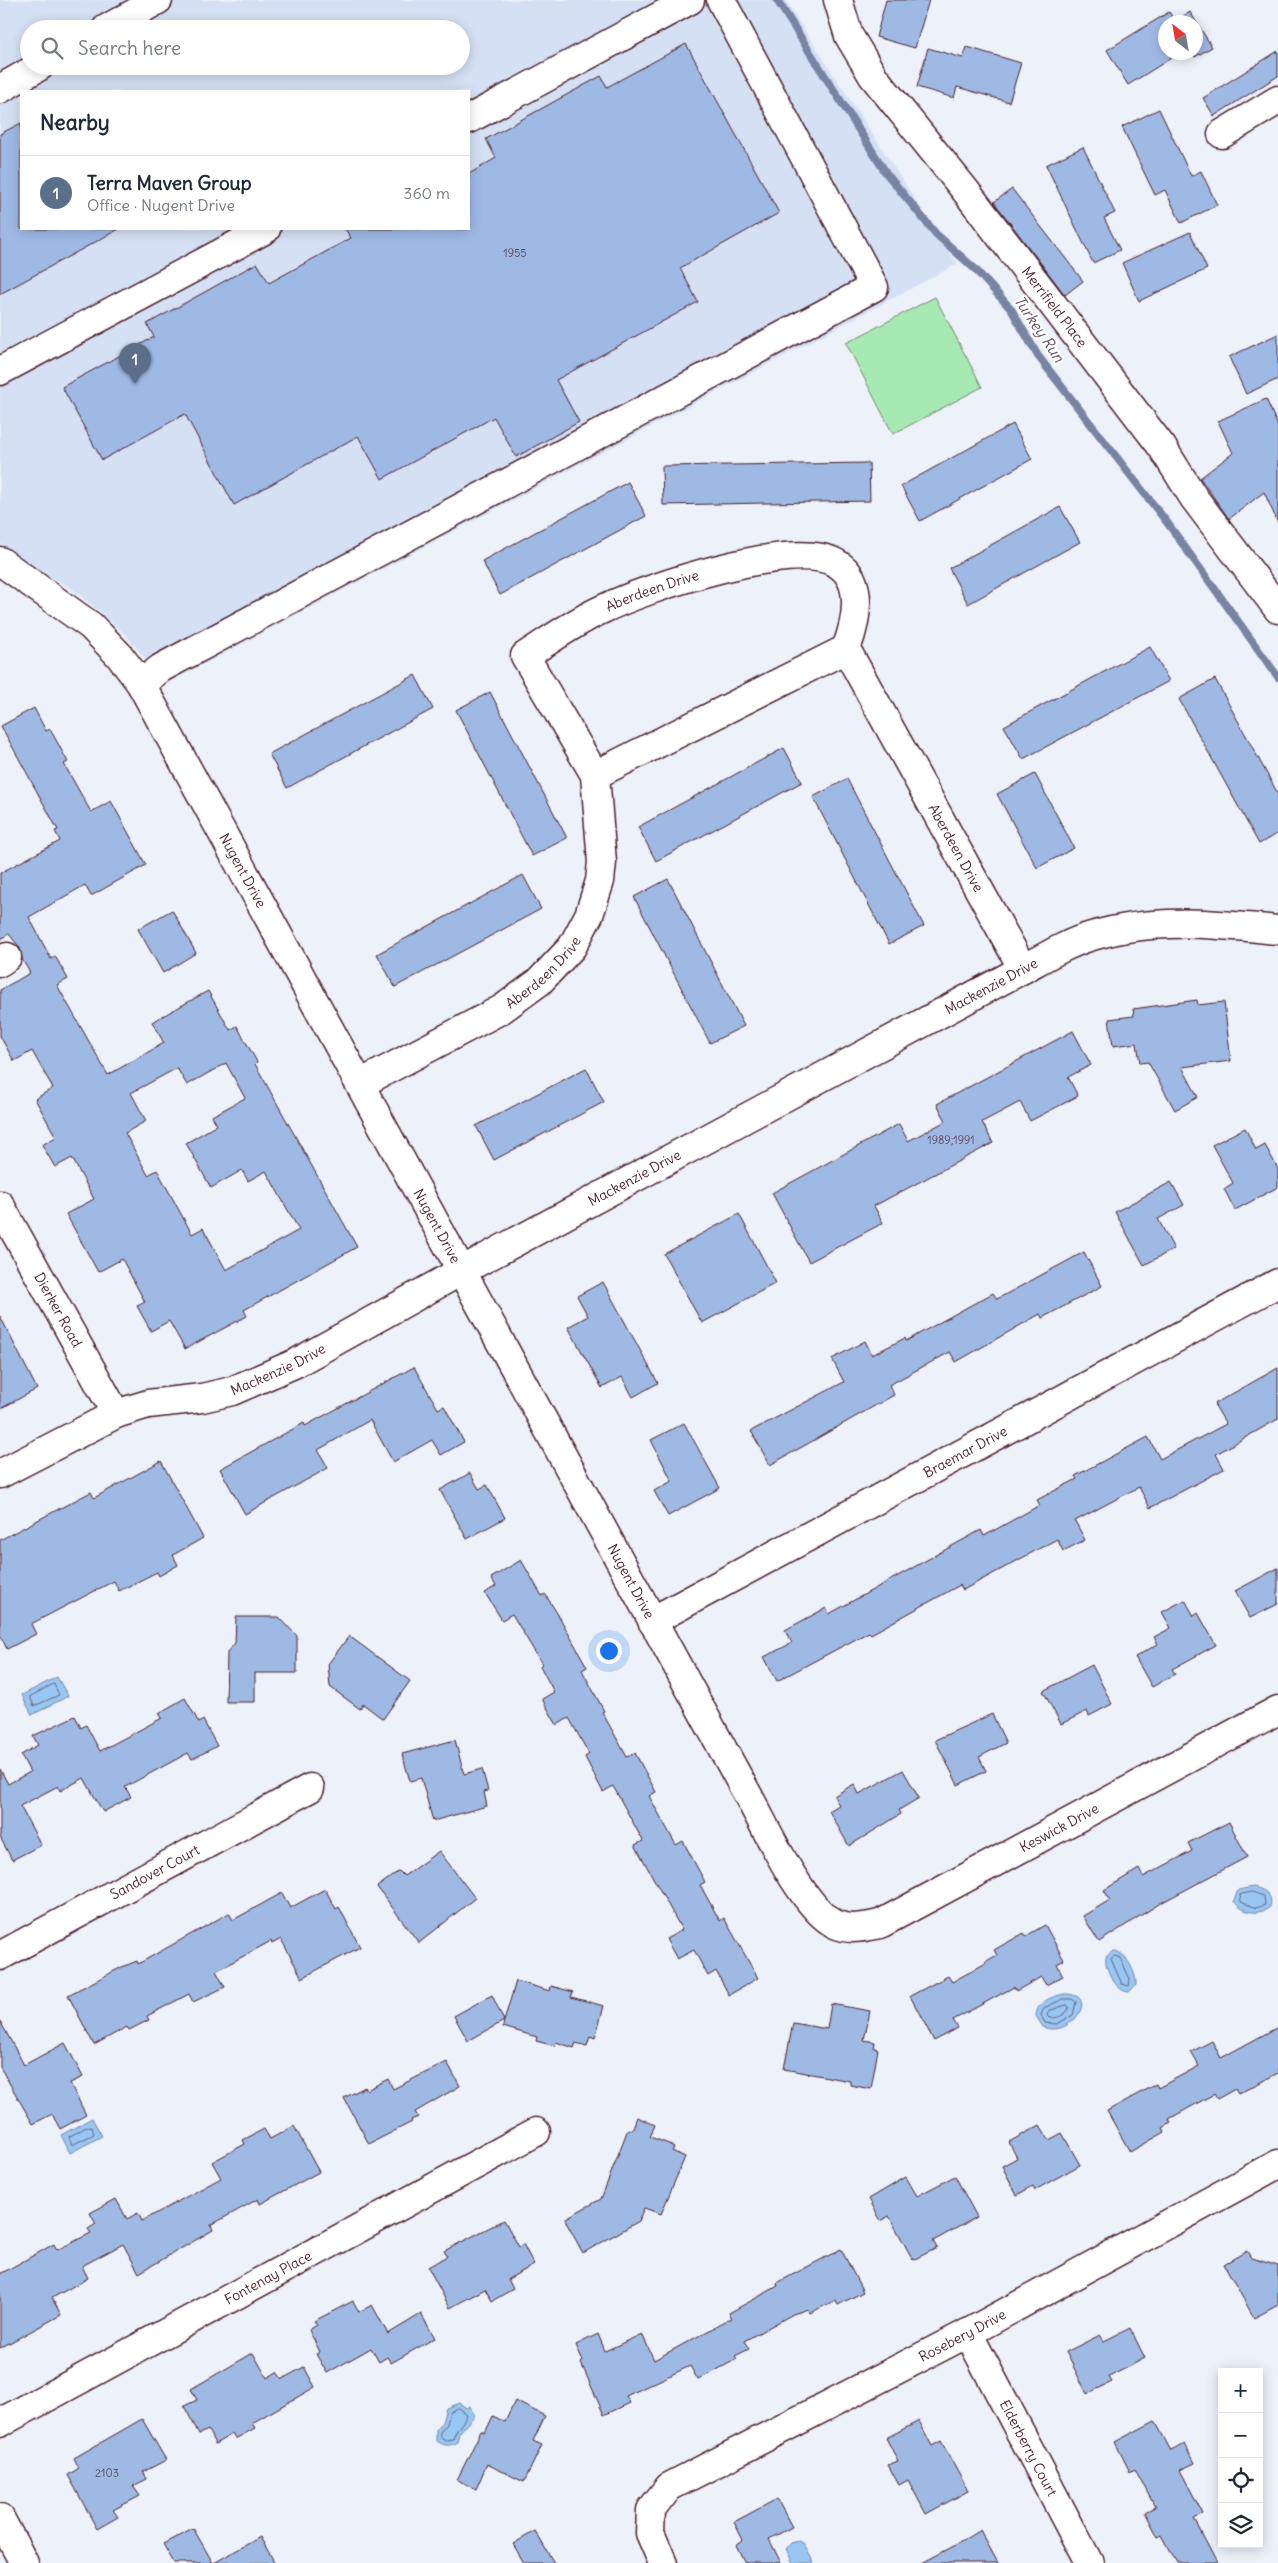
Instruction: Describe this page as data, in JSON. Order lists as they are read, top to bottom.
{
  "streets": {
    "street": [
      "Merrifield Place",
      "Aberdeen Drive",
      "Nugent Drive",
      "Mackenzie Drive",
      "Dierker Road",
      "Braemar Drive",
      "Keswick Drive",
      "Sandover Court",
      "Fontenay Place",
      "Rosebery Drive",
      "Elderberry Court"
    ]
  },
  "crossings": [
    ["Aberdeen Drive", "Nugent Drive"],
    ["Aberdeen Drive", "Mackenzie Drive"],
    ["Nugent Drive", "Mackenzie Drive"],
    ["Nugent Drive", "Braemar Drive"],
    ["Nugent Drive", "Keswick Drive"],
    ["Mackenzie Drive", "Dierker Road"],
    ["Rosebery Drive", "Elderberry Court"]
  ],
  "water": ["Turkey Run"],
  "house_numbers": ["1955", "1989;1991", "2103"],
  "north": "top left",
  "page": {
    "search": "Search here",
    "heading": "Nearby",
    "list": [
      {
        "mark": "1",
        "name": "Terra Maven Group",
        "note": "Office · Nugent Drive",
        "value": "360 m"
      }
    ],
    "pins": "1",
    "map_buttons": ["+", "−"]
  }
}
